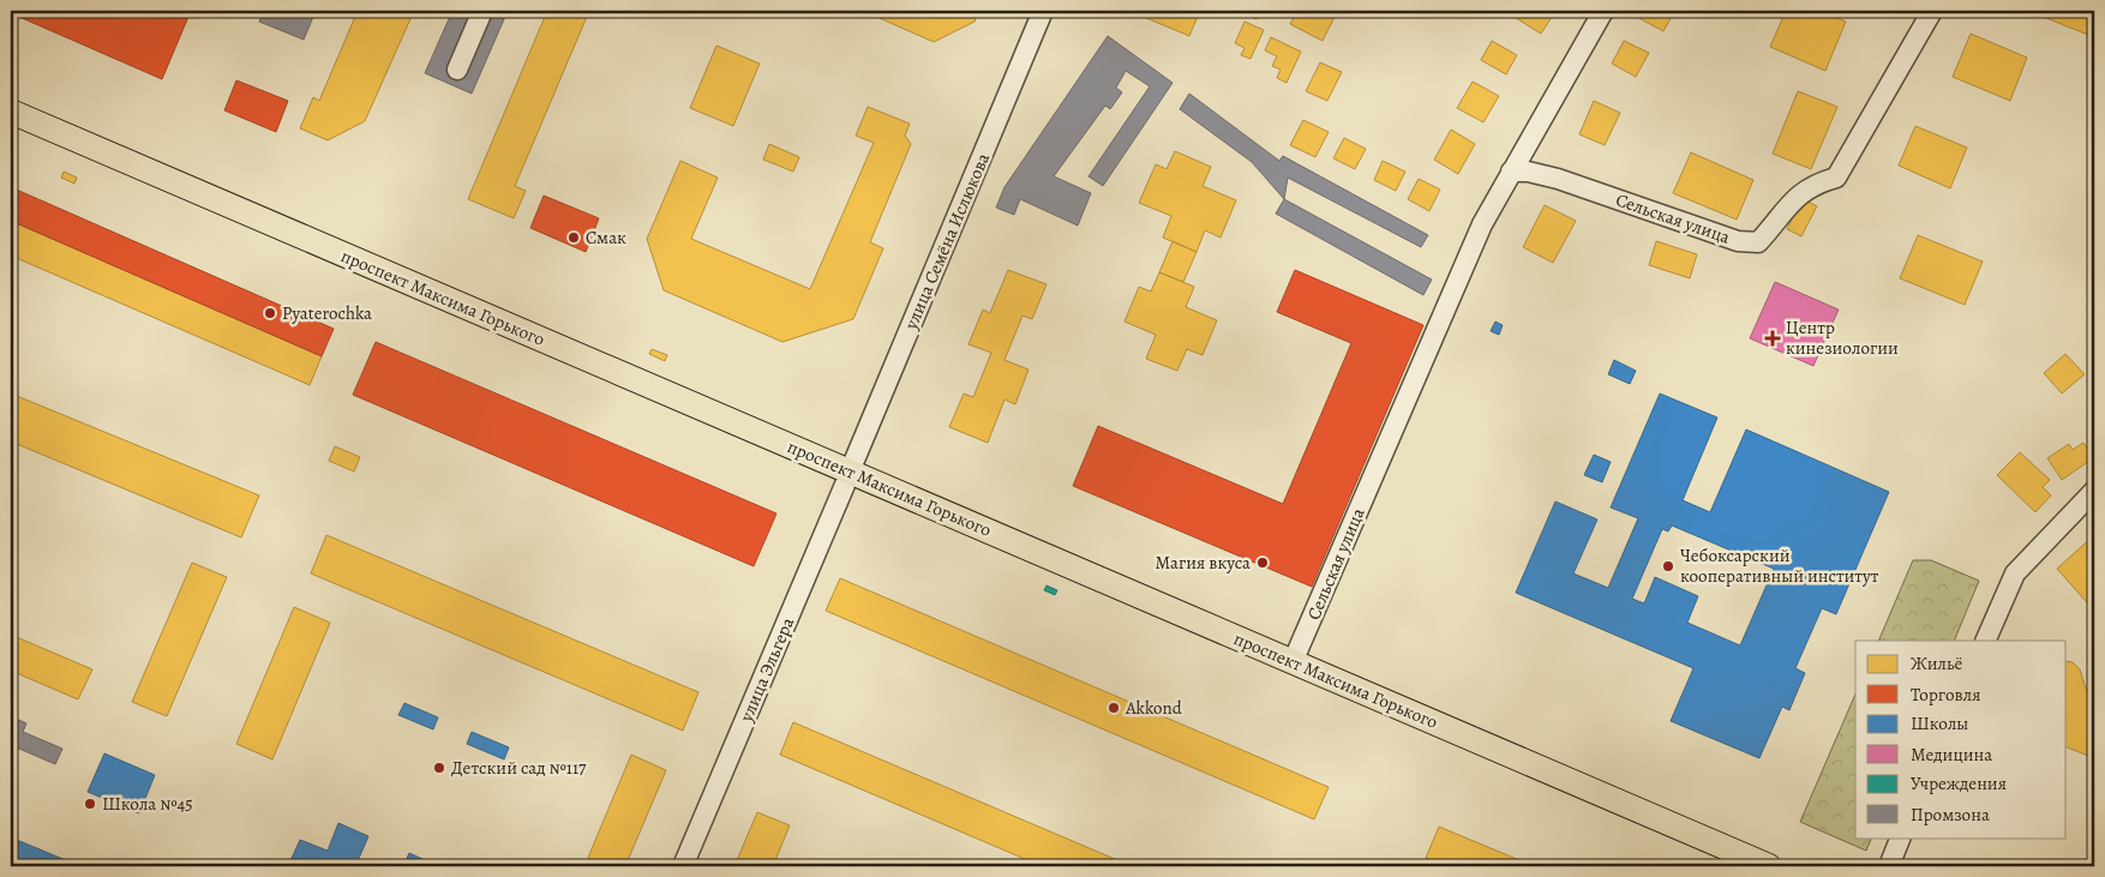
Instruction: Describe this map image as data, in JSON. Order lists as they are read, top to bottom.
{
  "streets": {
    "main road": ["проспект Максима Горького"],
    "street": ["Сельская улица", "улица Семёна Ислюкова", "улица Эльгера"]
  },
  "crossings": [
    ["Сельская улица", "проспект Максима Горького"],
    ["улица Семёна Ислюкова", "проспект Максима Горького"],
    ["улица Семёна Ислюкова", "улица Эльгера"],
    ["проспект Максима Горького", "улица Эльгера"]
  ],
  "places": {
    "other": [
      "Смак",
      "Pyaterochka",
      "Магия вкуса",
      "Чебоксарский кооперативный институт",
      "Akkond",
      "Детский сад №117",
      "Школа №45"
    ],
    "health": ["Центр кинезиологии"]
  },
  "legend": [
    "Жильё",
    "Торговля",
    "Школы",
    "Медицина",
    "Учреждения",
    "Промзона"
  ]
}
